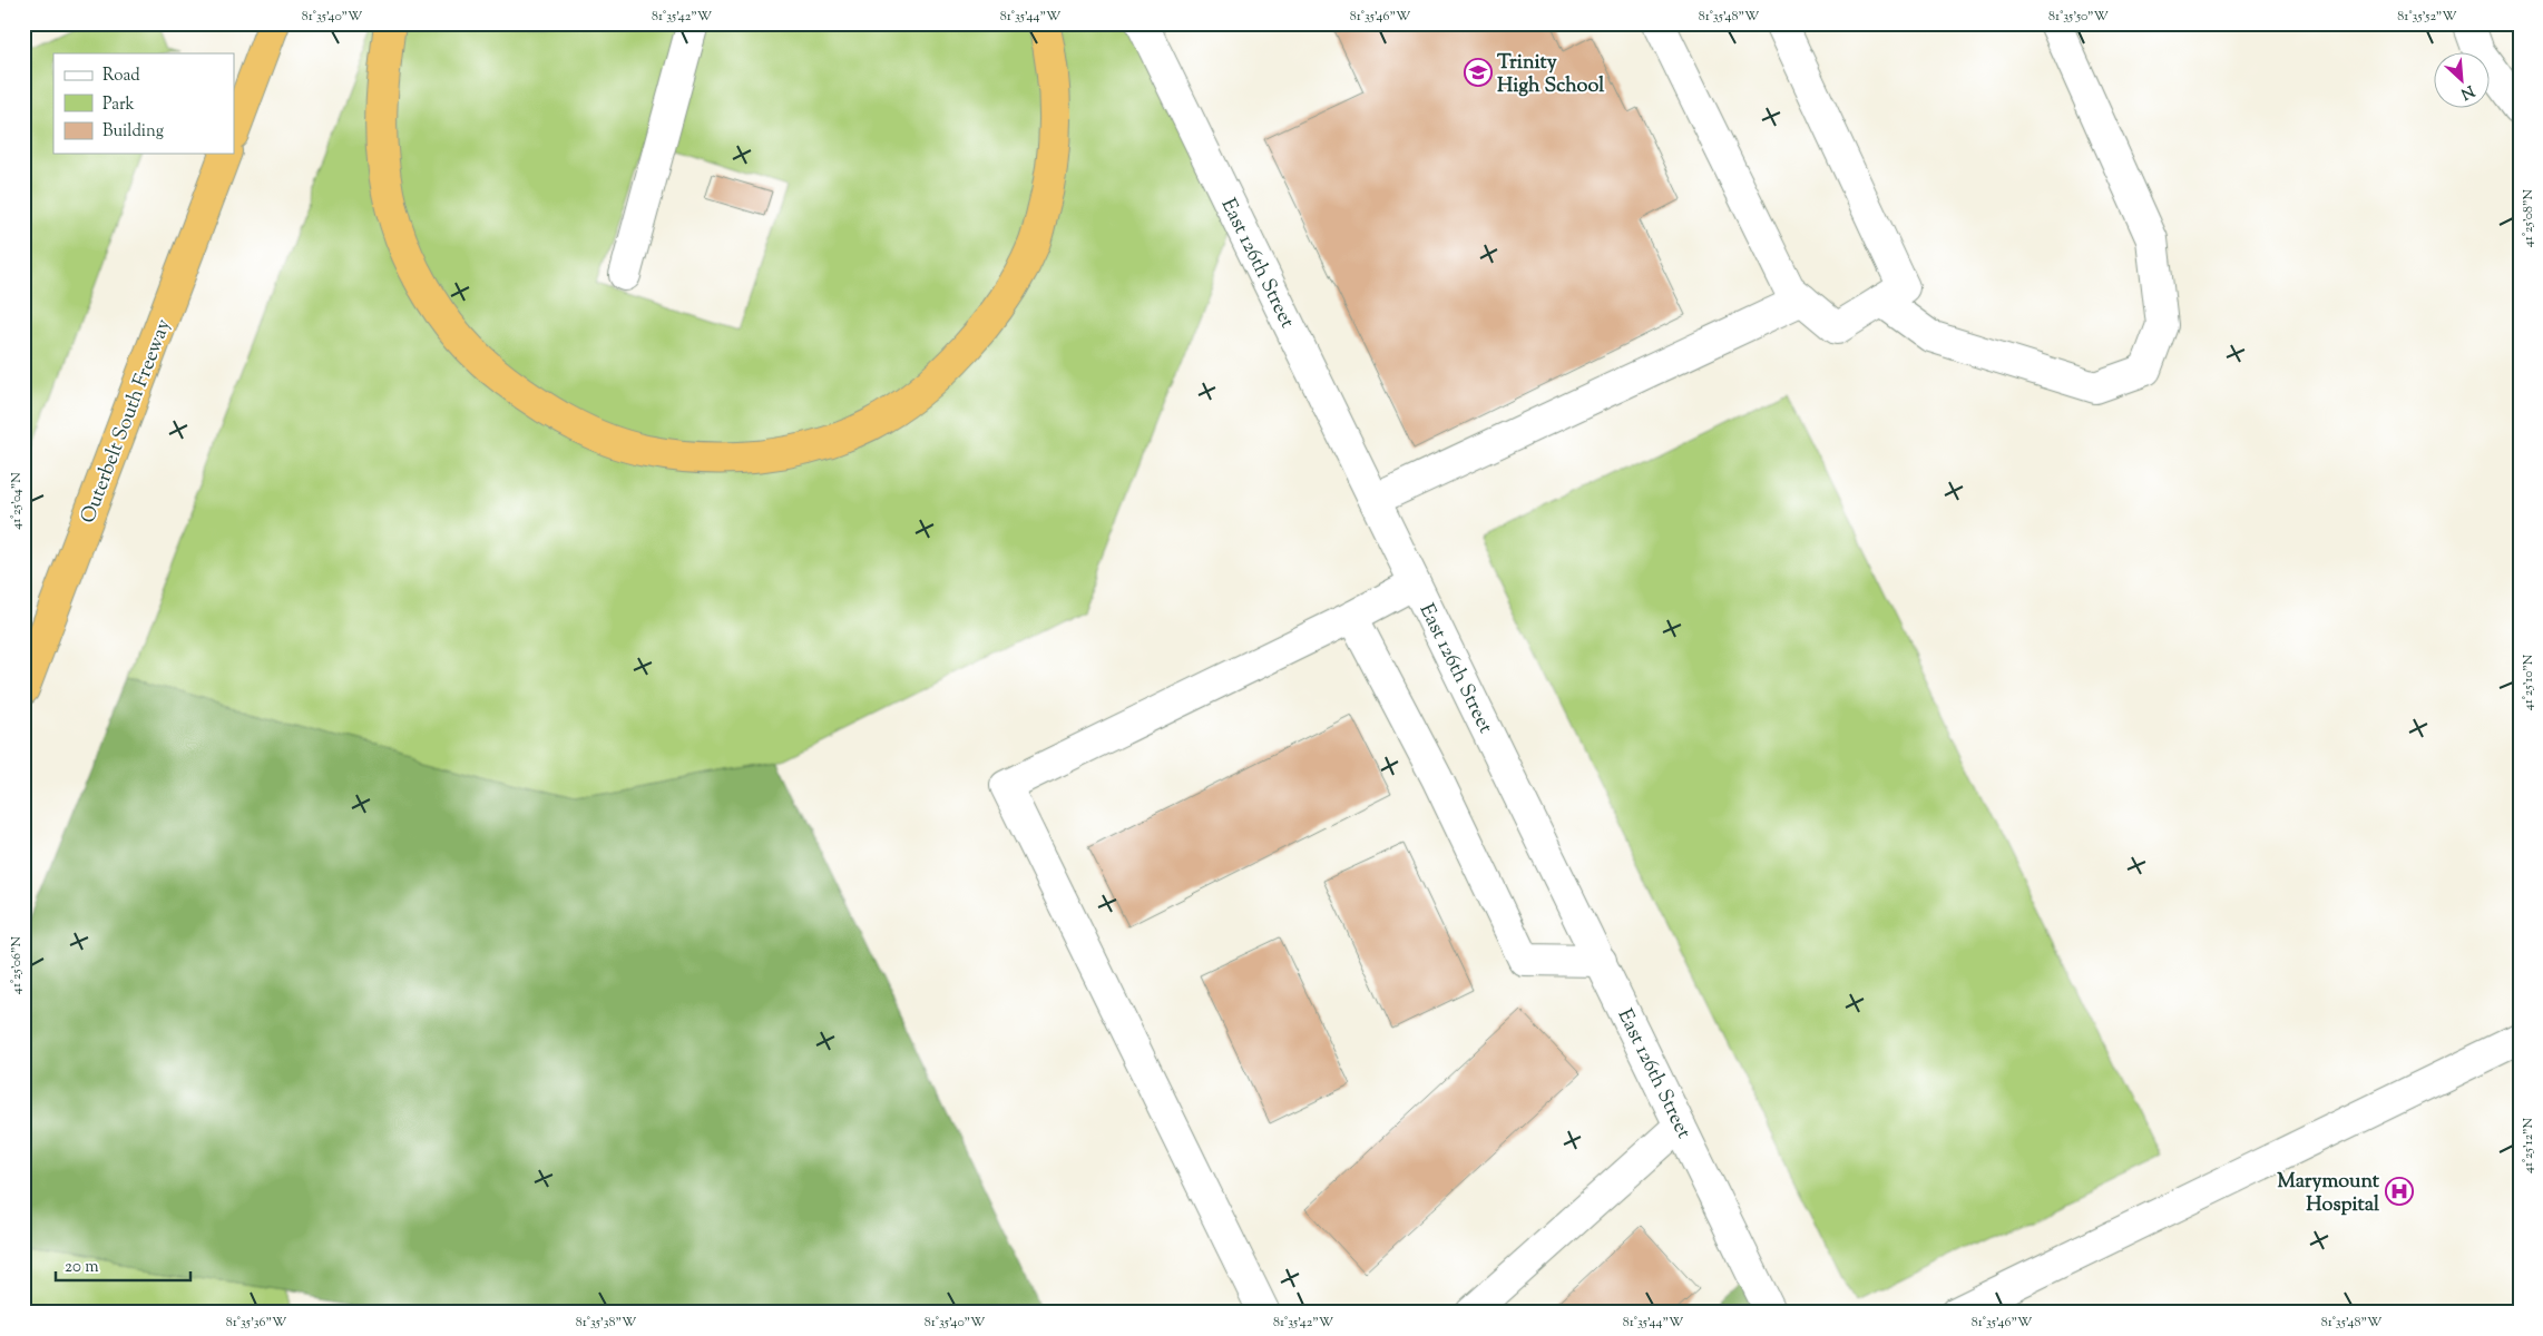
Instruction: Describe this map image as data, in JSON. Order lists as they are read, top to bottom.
{
  "streets": {
    "highway": ["Outerbelt South Freeway"],
    "street": ["East 126th Street"]
  },
  "places": {
    "school or university": ["Trinity High School"],
    "hospital": ["Marymount Hospital"]
  },
  "legend": ["Road", "Park", "Building"],
  "scale_bar": "20 m",
  "north": "bottom right",
  "coordinates": [
    "81°35'40\"W",
    "81°35'42\"W",
    "81°35'44\"W",
    "81°35'46\"W",
    "81°35'48\"W",
    "81°35'50\"W",
    "81°35'52\"W",
    "41°25'08\"N",
    "41°25'04\"N",
    "41°25'10\"N",
    "41°25'06\"N",
    "41°25'12\"N",
    "81°35'36\"W",
    "81°35'38\"W"
  ]
}
